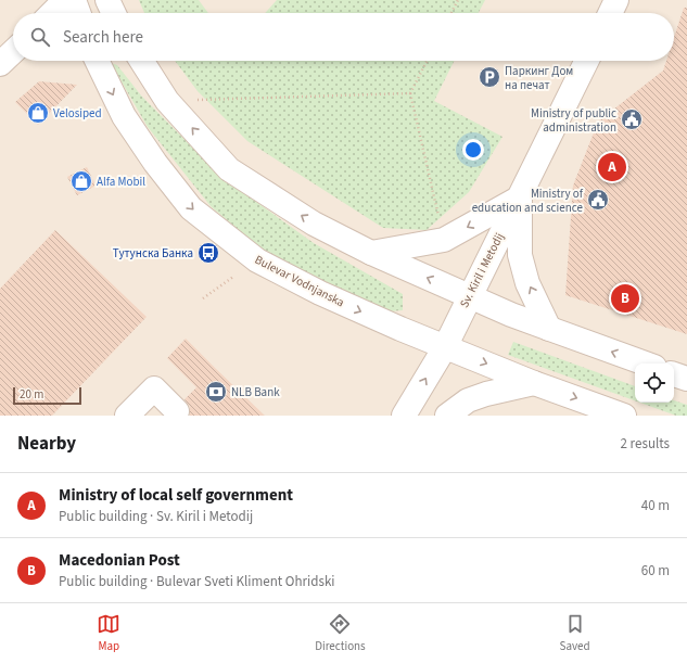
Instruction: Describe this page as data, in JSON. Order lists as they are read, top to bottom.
{
  "streets": {
    "street": ["Sv. Kiril i Metodij", "Bulevar Vodnjanska"]
  },
  "crossings": [
    ["Sv. Kiril i Metodij", "Bulevar Vodnjanska"]
  ],
  "places": {
    "parking": ["Паркинг Дом на печат"],
    "shop": ["Velosiped", "Alfa Mobil"],
    "public building": ["Ministry of public administration", "Ministry of education and science"],
    "bus stop": ["Тутунска Банка"],
    "bank": ["NLB Bank"]
  },
  "scale_bar": "20 m",
  "page": {
    "search": "Search here",
    "pins": ["A", "B"],
    "scale": "20 m",
    "heading": ["Nearby", "2 results"],
    "list": [
      {
        "mark": "A",
        "name": "Ministry of local self government",
        "note": "Public building · Sv. Kiril i Metodij",
        "value": "40 m"
      },
      {
        "mark": "B",
        "name": "Macedonian Post",
        "note": "Public building · Bulevar Sveti Kliment Ohridski",
        "value": "60 m"
      }
    ],
    "nav": ["Map", "Directions", "Saved"]
  }
}
